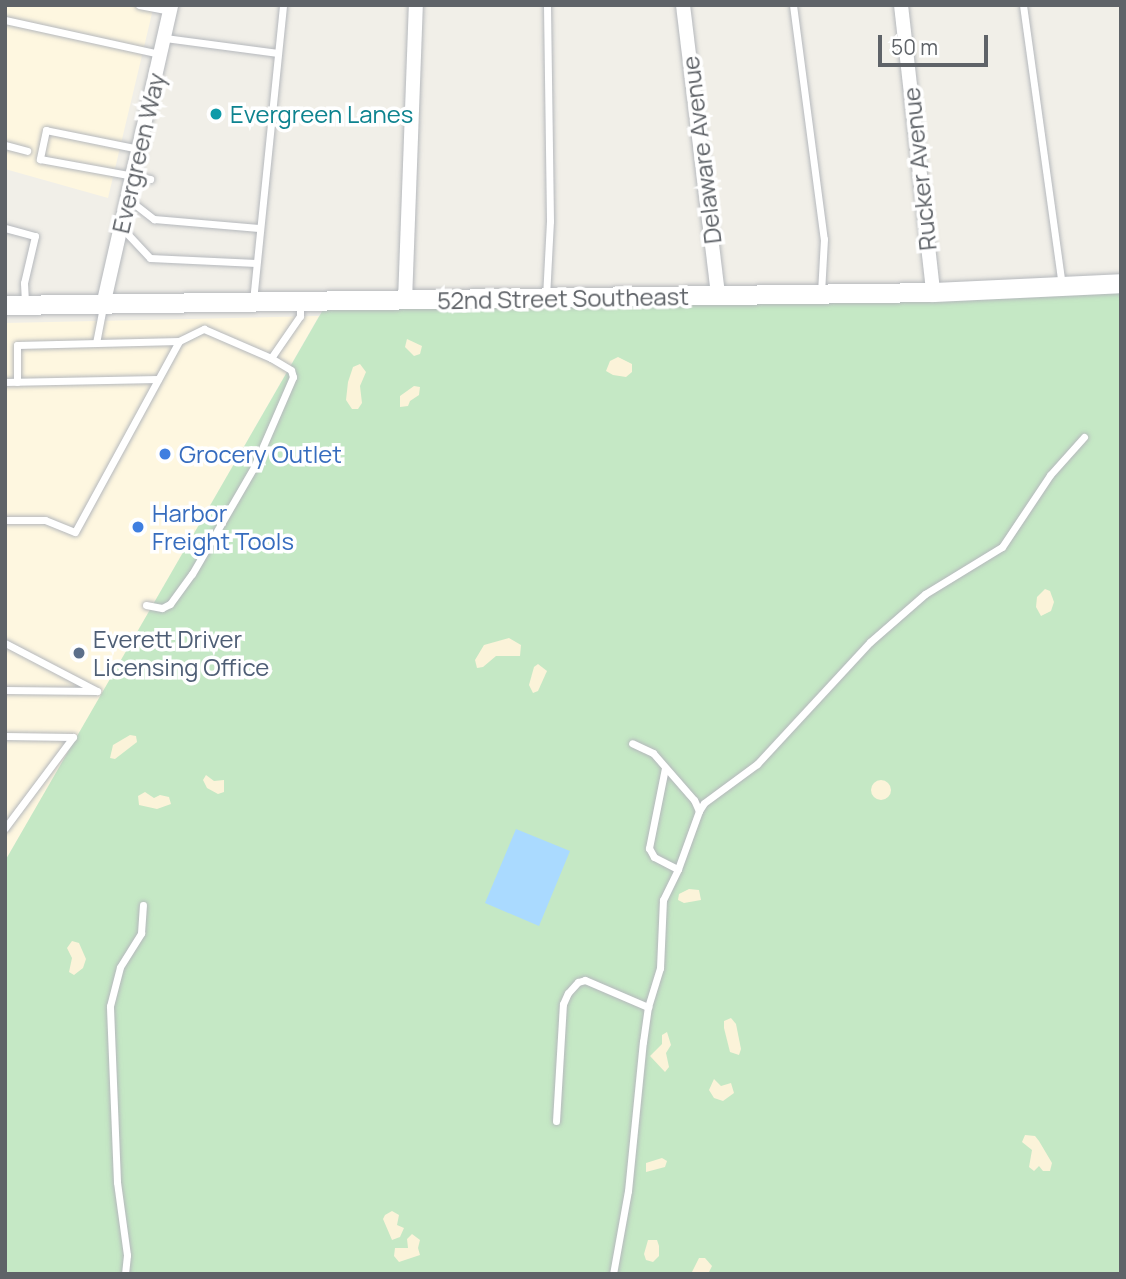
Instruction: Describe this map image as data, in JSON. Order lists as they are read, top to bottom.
{
  "streets": {
    "street": [
      "Delaware Avenue",
      "Evergreen Way",
      "Rucker Avenue",
      "52nd Street Southeast"
    ]
  },
  "crossings": [
    ["Delaware Avenue", "52nd Street Southeast"],
    ["Evergreen Way", "52nd Street Southeast"],
    ["Rucker Avenue", "52nd Street Southeast"]
  ],
  "places": [
    "Evergreen Lanes",
    "Grocery Outlet",
    "Harbor Freight Tools",
    "Everett Driver Licensing Office"
  ],
  "scale_bar": "50 m"
}
